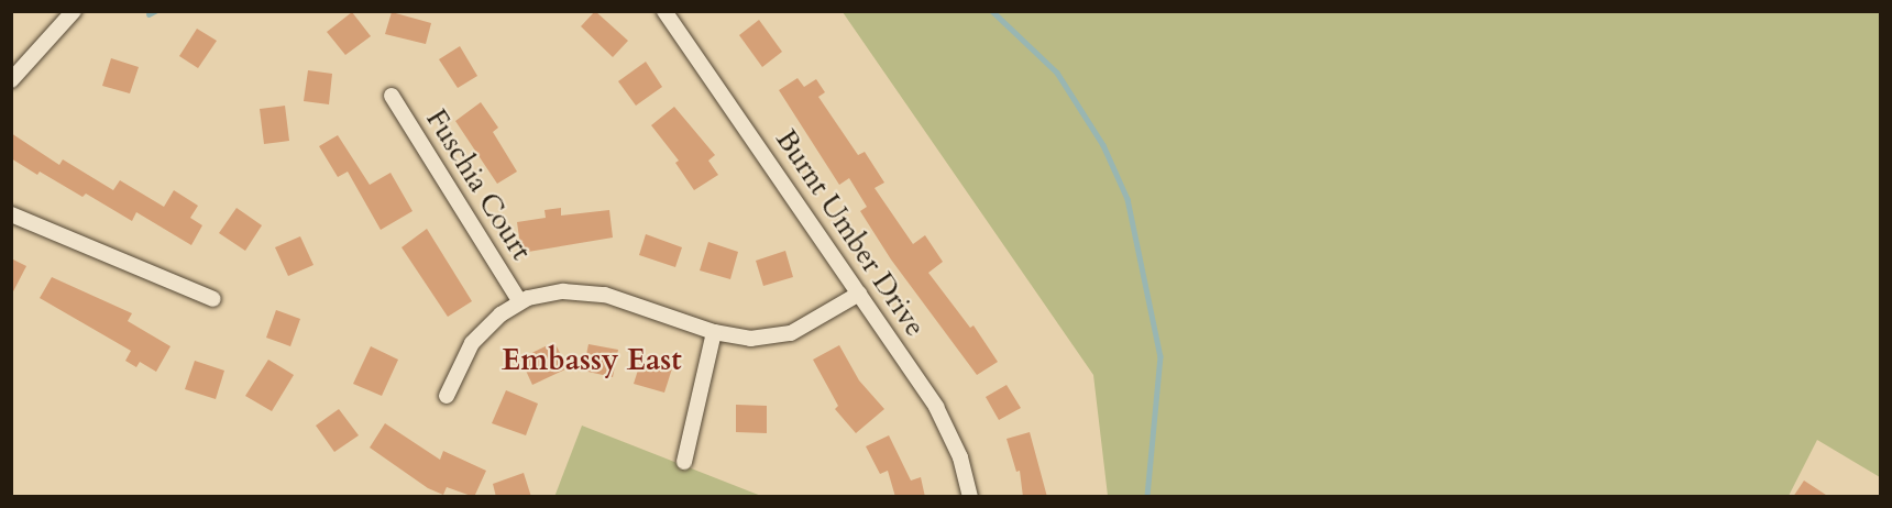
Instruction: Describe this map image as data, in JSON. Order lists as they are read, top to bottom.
{
  "streets": {
    "street": ["Fuschia Court", "Burnt Umber Drive"]
  },
  "districts": ["Embassy East"]
}
